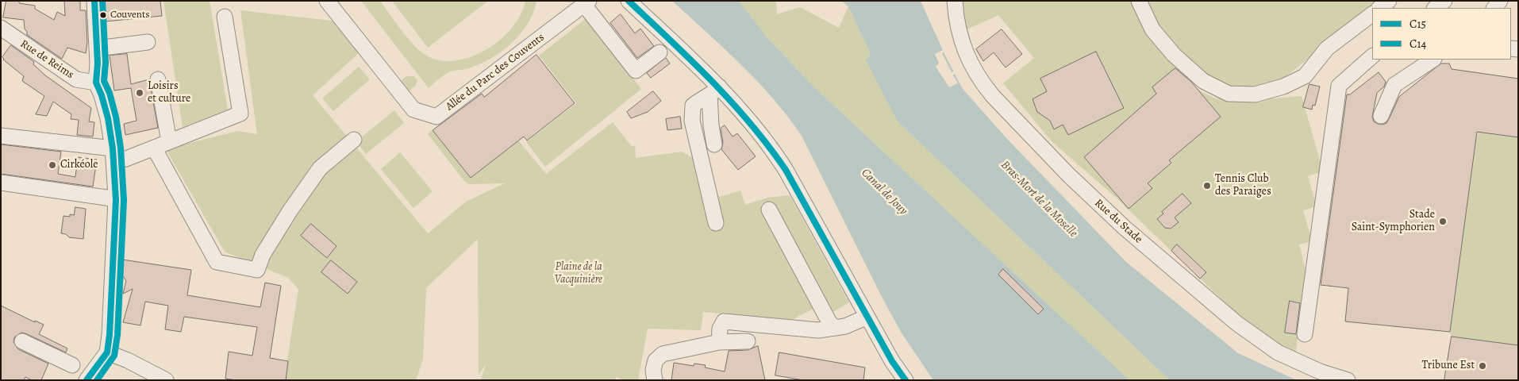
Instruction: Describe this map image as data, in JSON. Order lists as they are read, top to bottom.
{
  "streets": {
    "street": ["Rue de Reims", "Allée du Parc des Couvents", "Rue du Stade"]
  },
  "water": ["Canal de Jouy", "Bras-Mort de la Moselle"],
  "parks": ["Plaine de la Vacquinière"],
  "places": [
    "Couvents",
    "Loisirs et culture",
    "Cirkéole",
    "Tennis Club des Paraiges",
    "Stade Saint-Symphorien",
    "Tribune Est"
  ],
  "lines": ["transit line C15", "transit line C14"],
  "legend": ["C15", "C14"]
}
